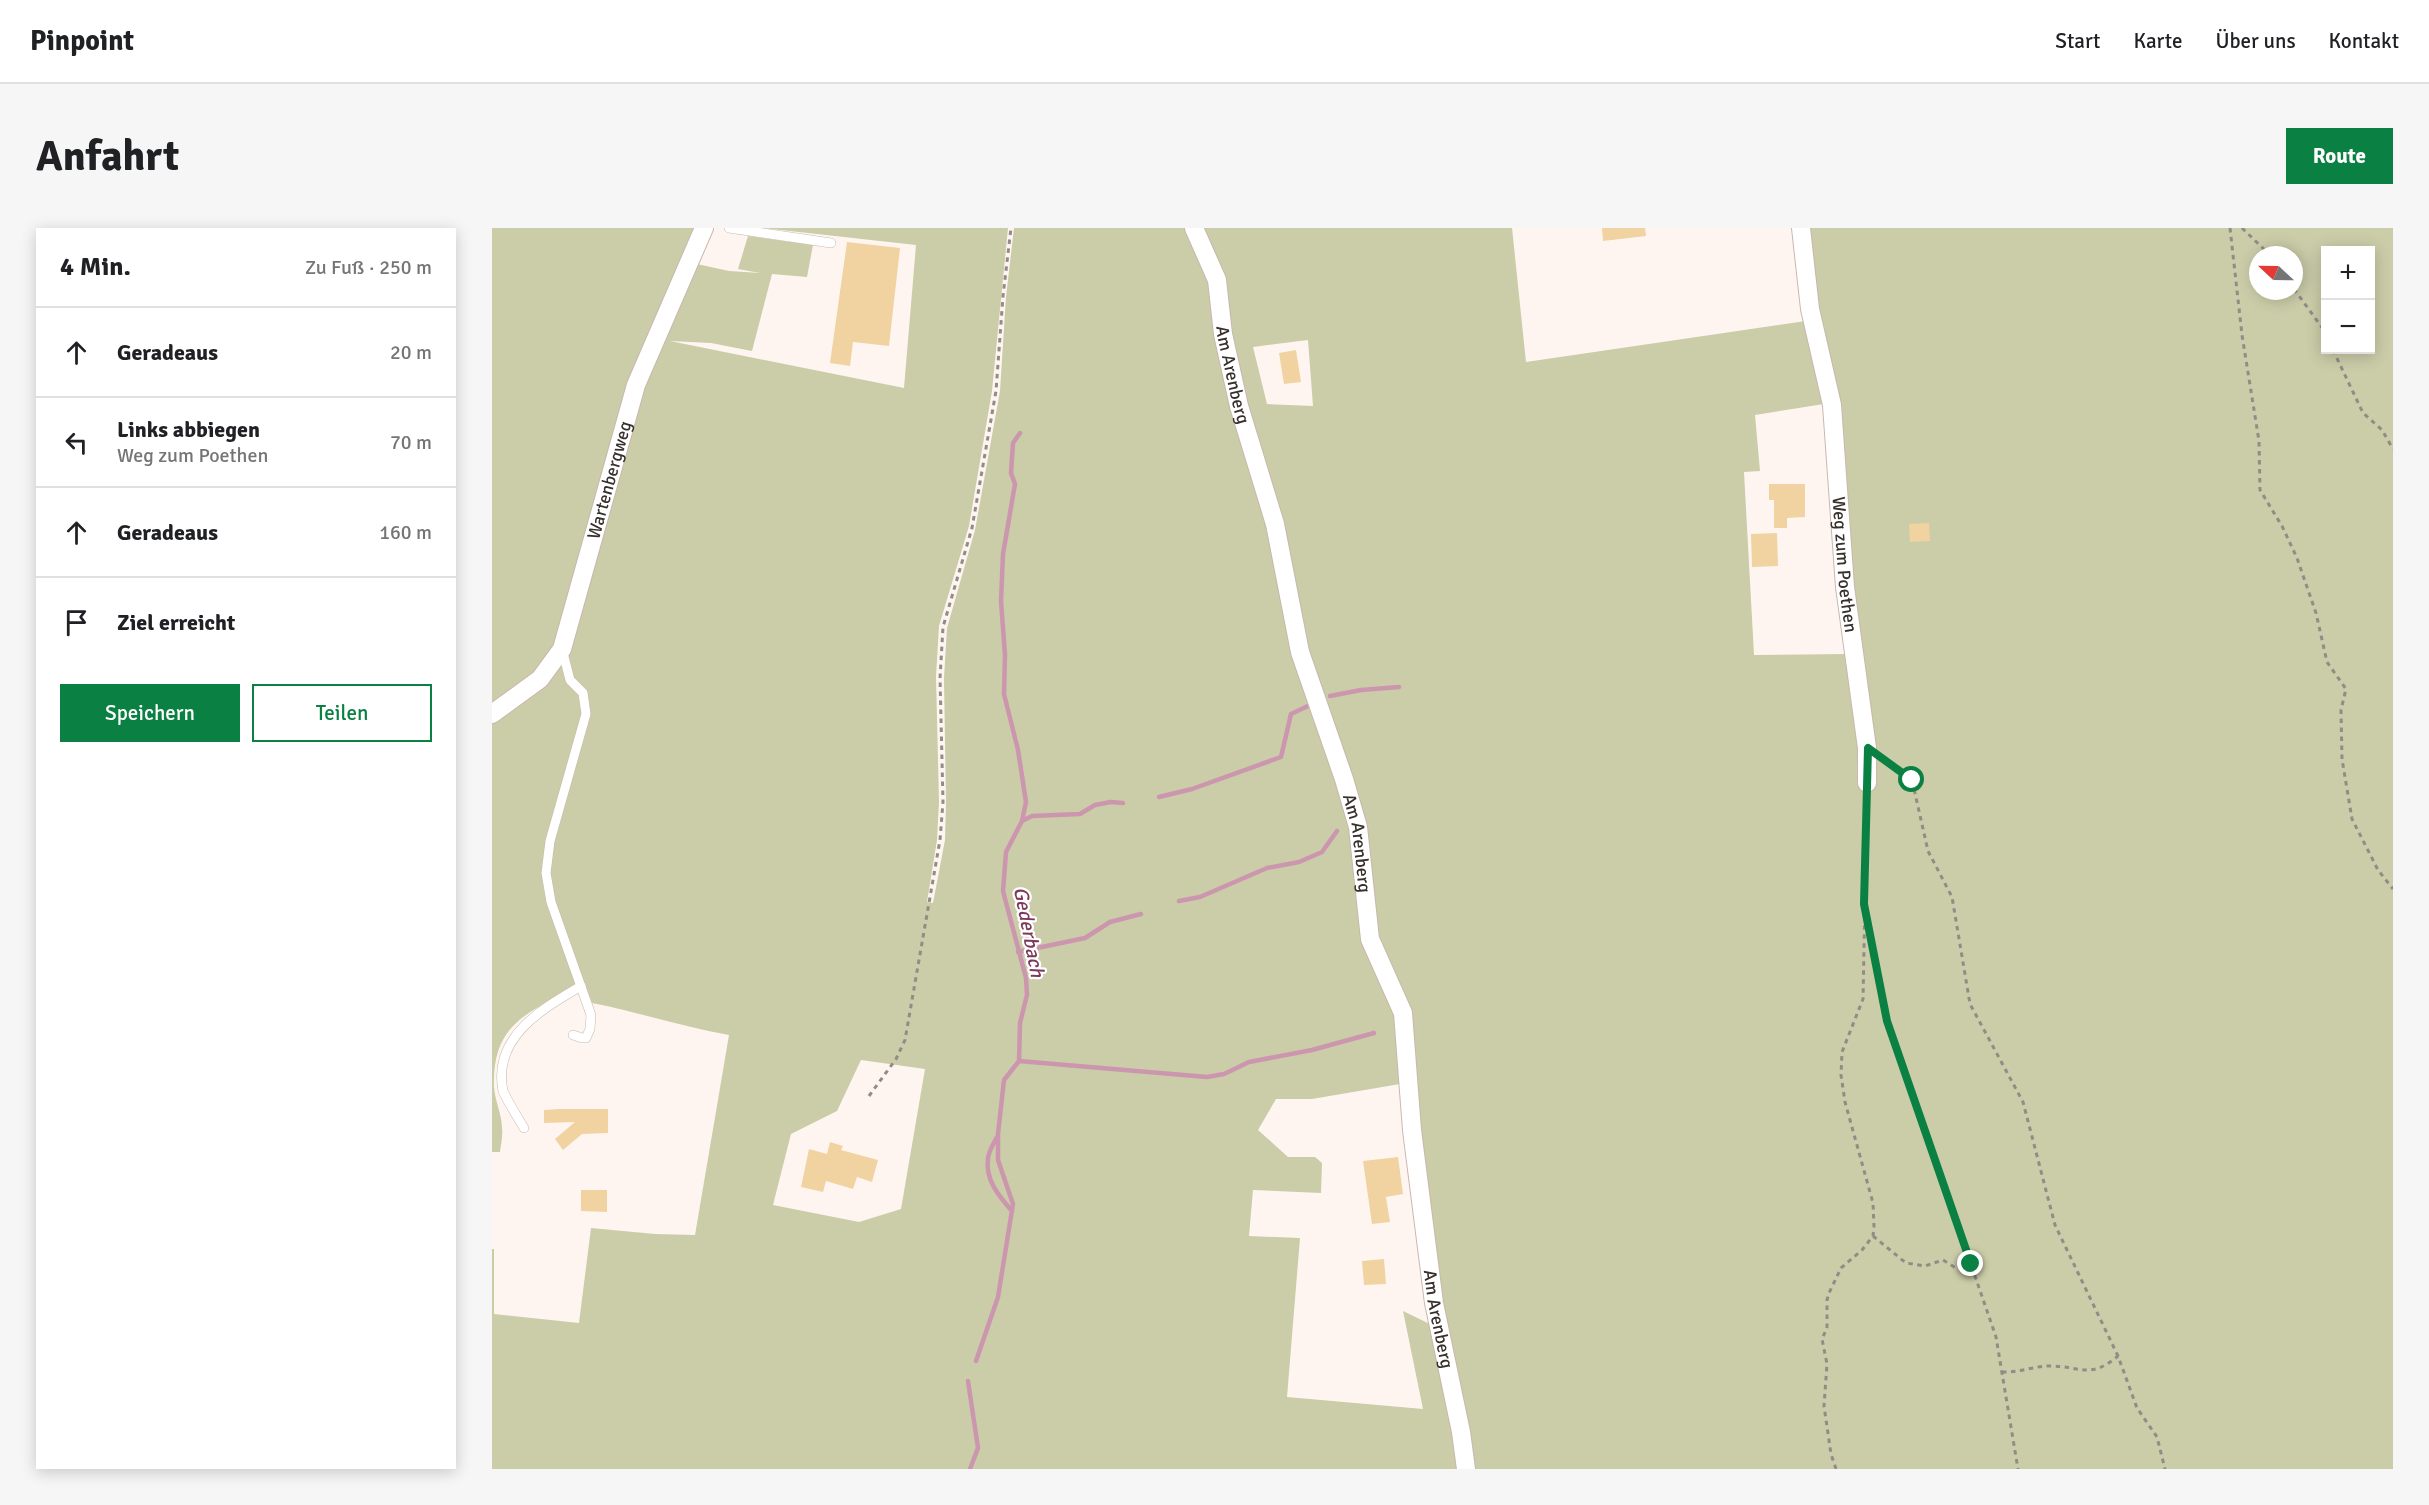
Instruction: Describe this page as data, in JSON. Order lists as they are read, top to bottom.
{
  "streets": {
    "street": ["Am Arenberg", "Wartenbergweg", "Weg zum Poethen"]
  },
  "water": ["Gederbach"],
  "north": "left",
  "page": {
    "header": "Pinpoint",
    "nav": [
      "Start",
      "Karte",
      "Über uns",
      "Kontakt"
    ],
    "buttons": [
      "Route",
      ["Speichern", "Teilen"]
    ],
    "title": "Anfahrt",
    "heading": ["4 Min.", "Zu Fuß · 250 m"],
    "map_buttons": ["+", "−"],
    "list": [
      ["Geradeaus", "20 m"],
      ["Links abbiegen", "Weg zum Poethen", "70 m"],
      ["Geradeaus", "160 m"],
      "Ziel erreicht"
    ]
  }
}
